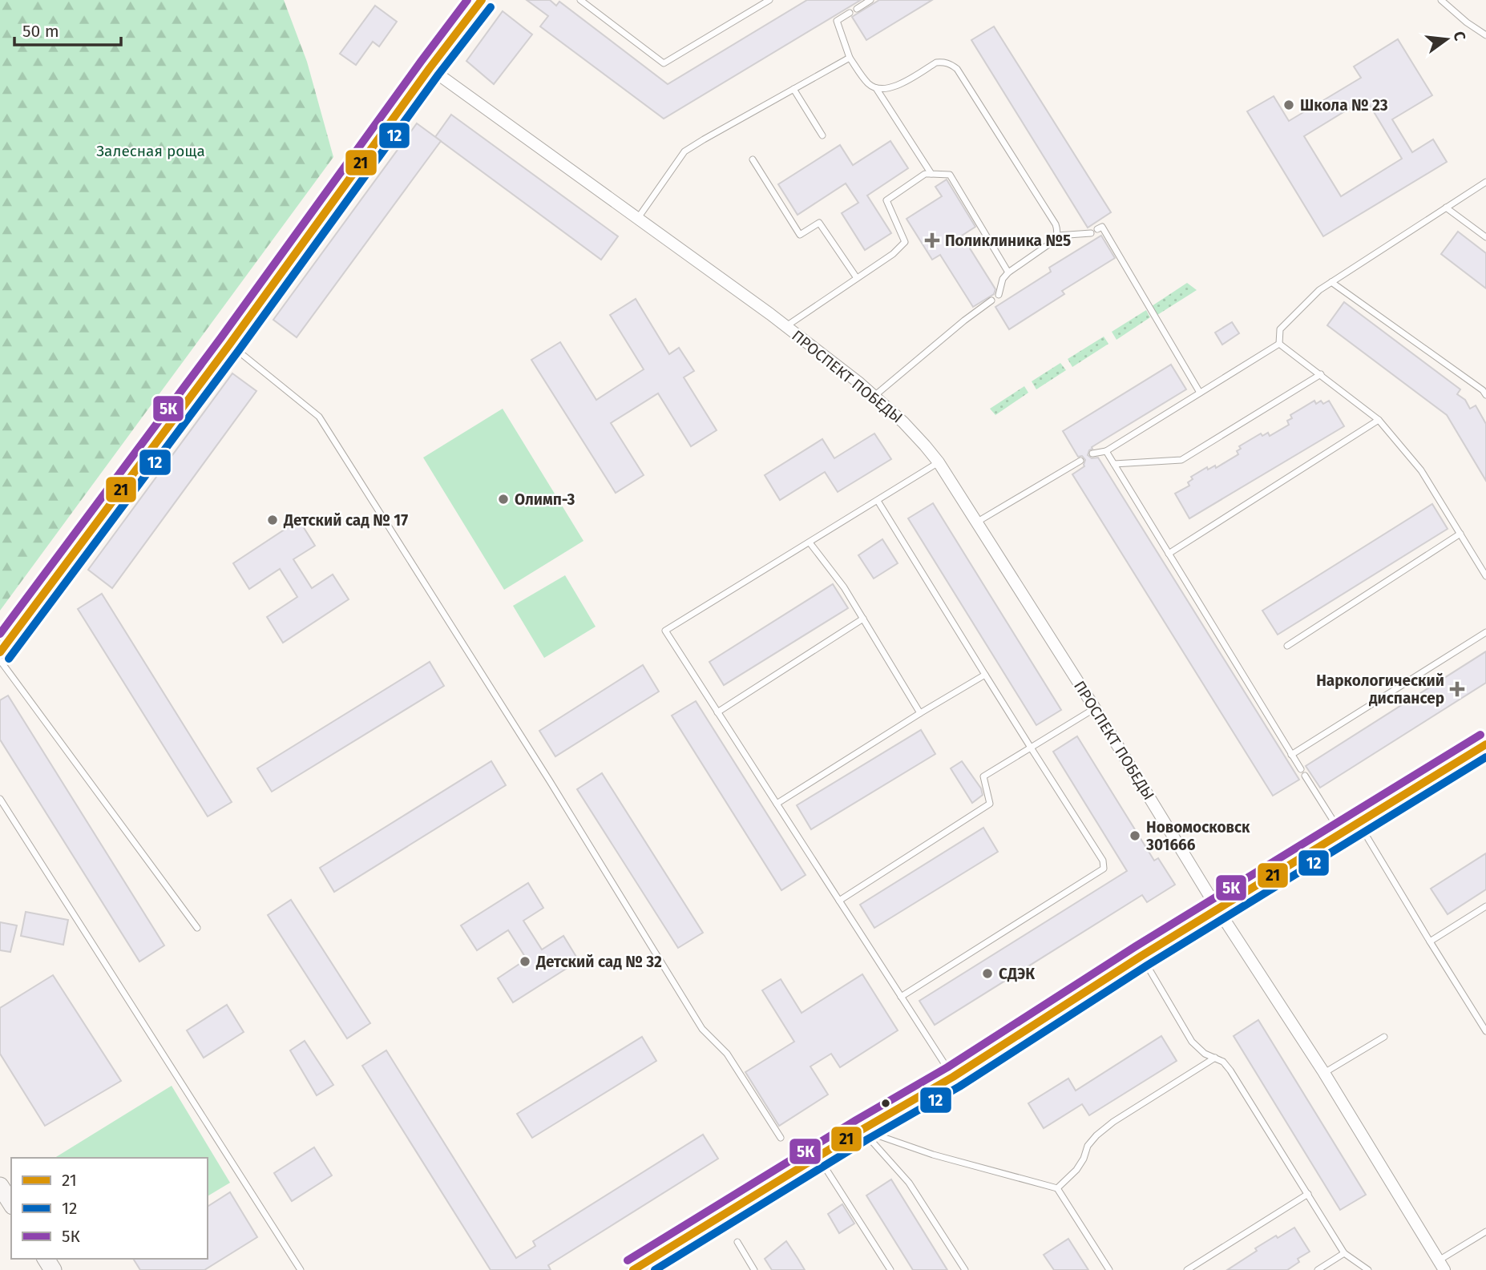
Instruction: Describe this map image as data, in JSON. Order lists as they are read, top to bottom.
{
  "streets": {
    "street": ["ПРОСПЕКТ ПОБЕДЫ"]
  },
  "parks": ["Залесная роща"],
  "places": {
    "other": [
      "Школа № 23",
      "Олимп-3",
      "Детский сад № 17",
      "Новомосковск 301666",
      "Детский сад № 32",
      "СДЭК"
    ],
    "health": ["Поликлиника №5", "Наркологический диспансер"]
  },
  "lines": ["transit line 21", "transit line 5К", "transit line 12"],
  "legend": ["21", "12", "5К"],
  "scale_bar": "50 m",
  "north": "right"
}
